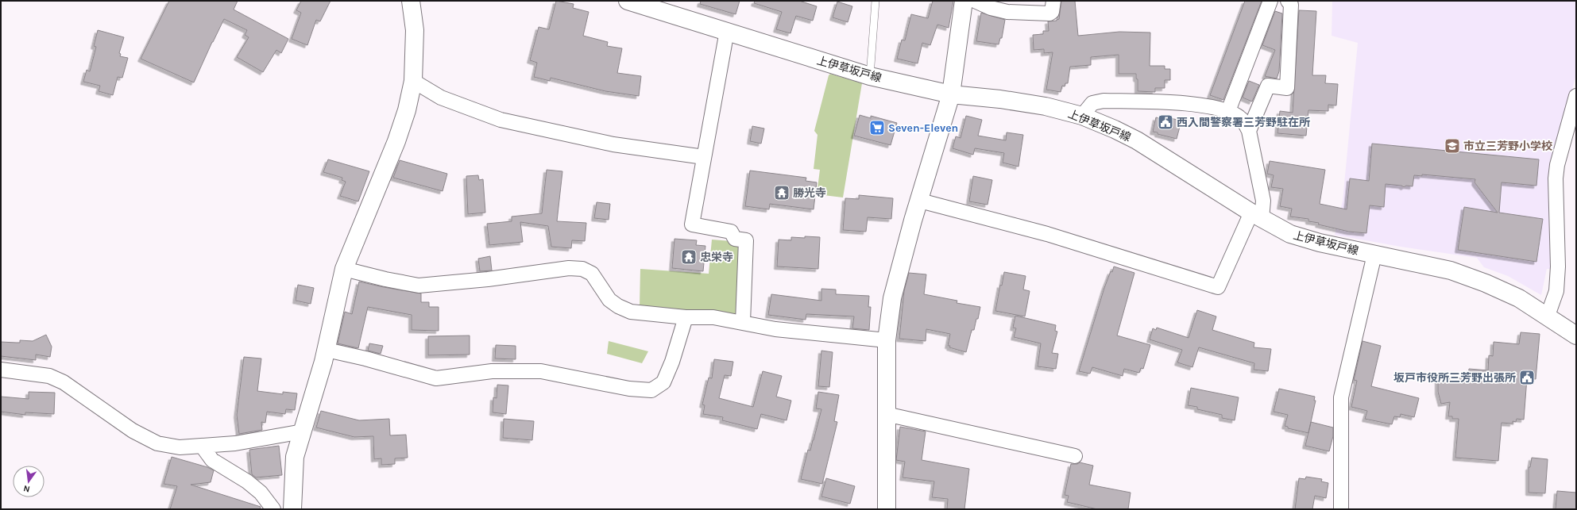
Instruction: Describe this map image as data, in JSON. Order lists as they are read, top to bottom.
{
  "streets": {
    "street": ["上伊草坂戸線"]
  },
  "places": {
    "public building": ["西入間警察署三芳野駐在所", "坂戸市役所三芳野出張所"],
    "supermarket": ["Seven-Eleven"],
    "school or university": ["市立三芳野小学校"],
    "temple": ["勝光寺", "忠栄寺"]
  },
  "north": "bottom"
}
